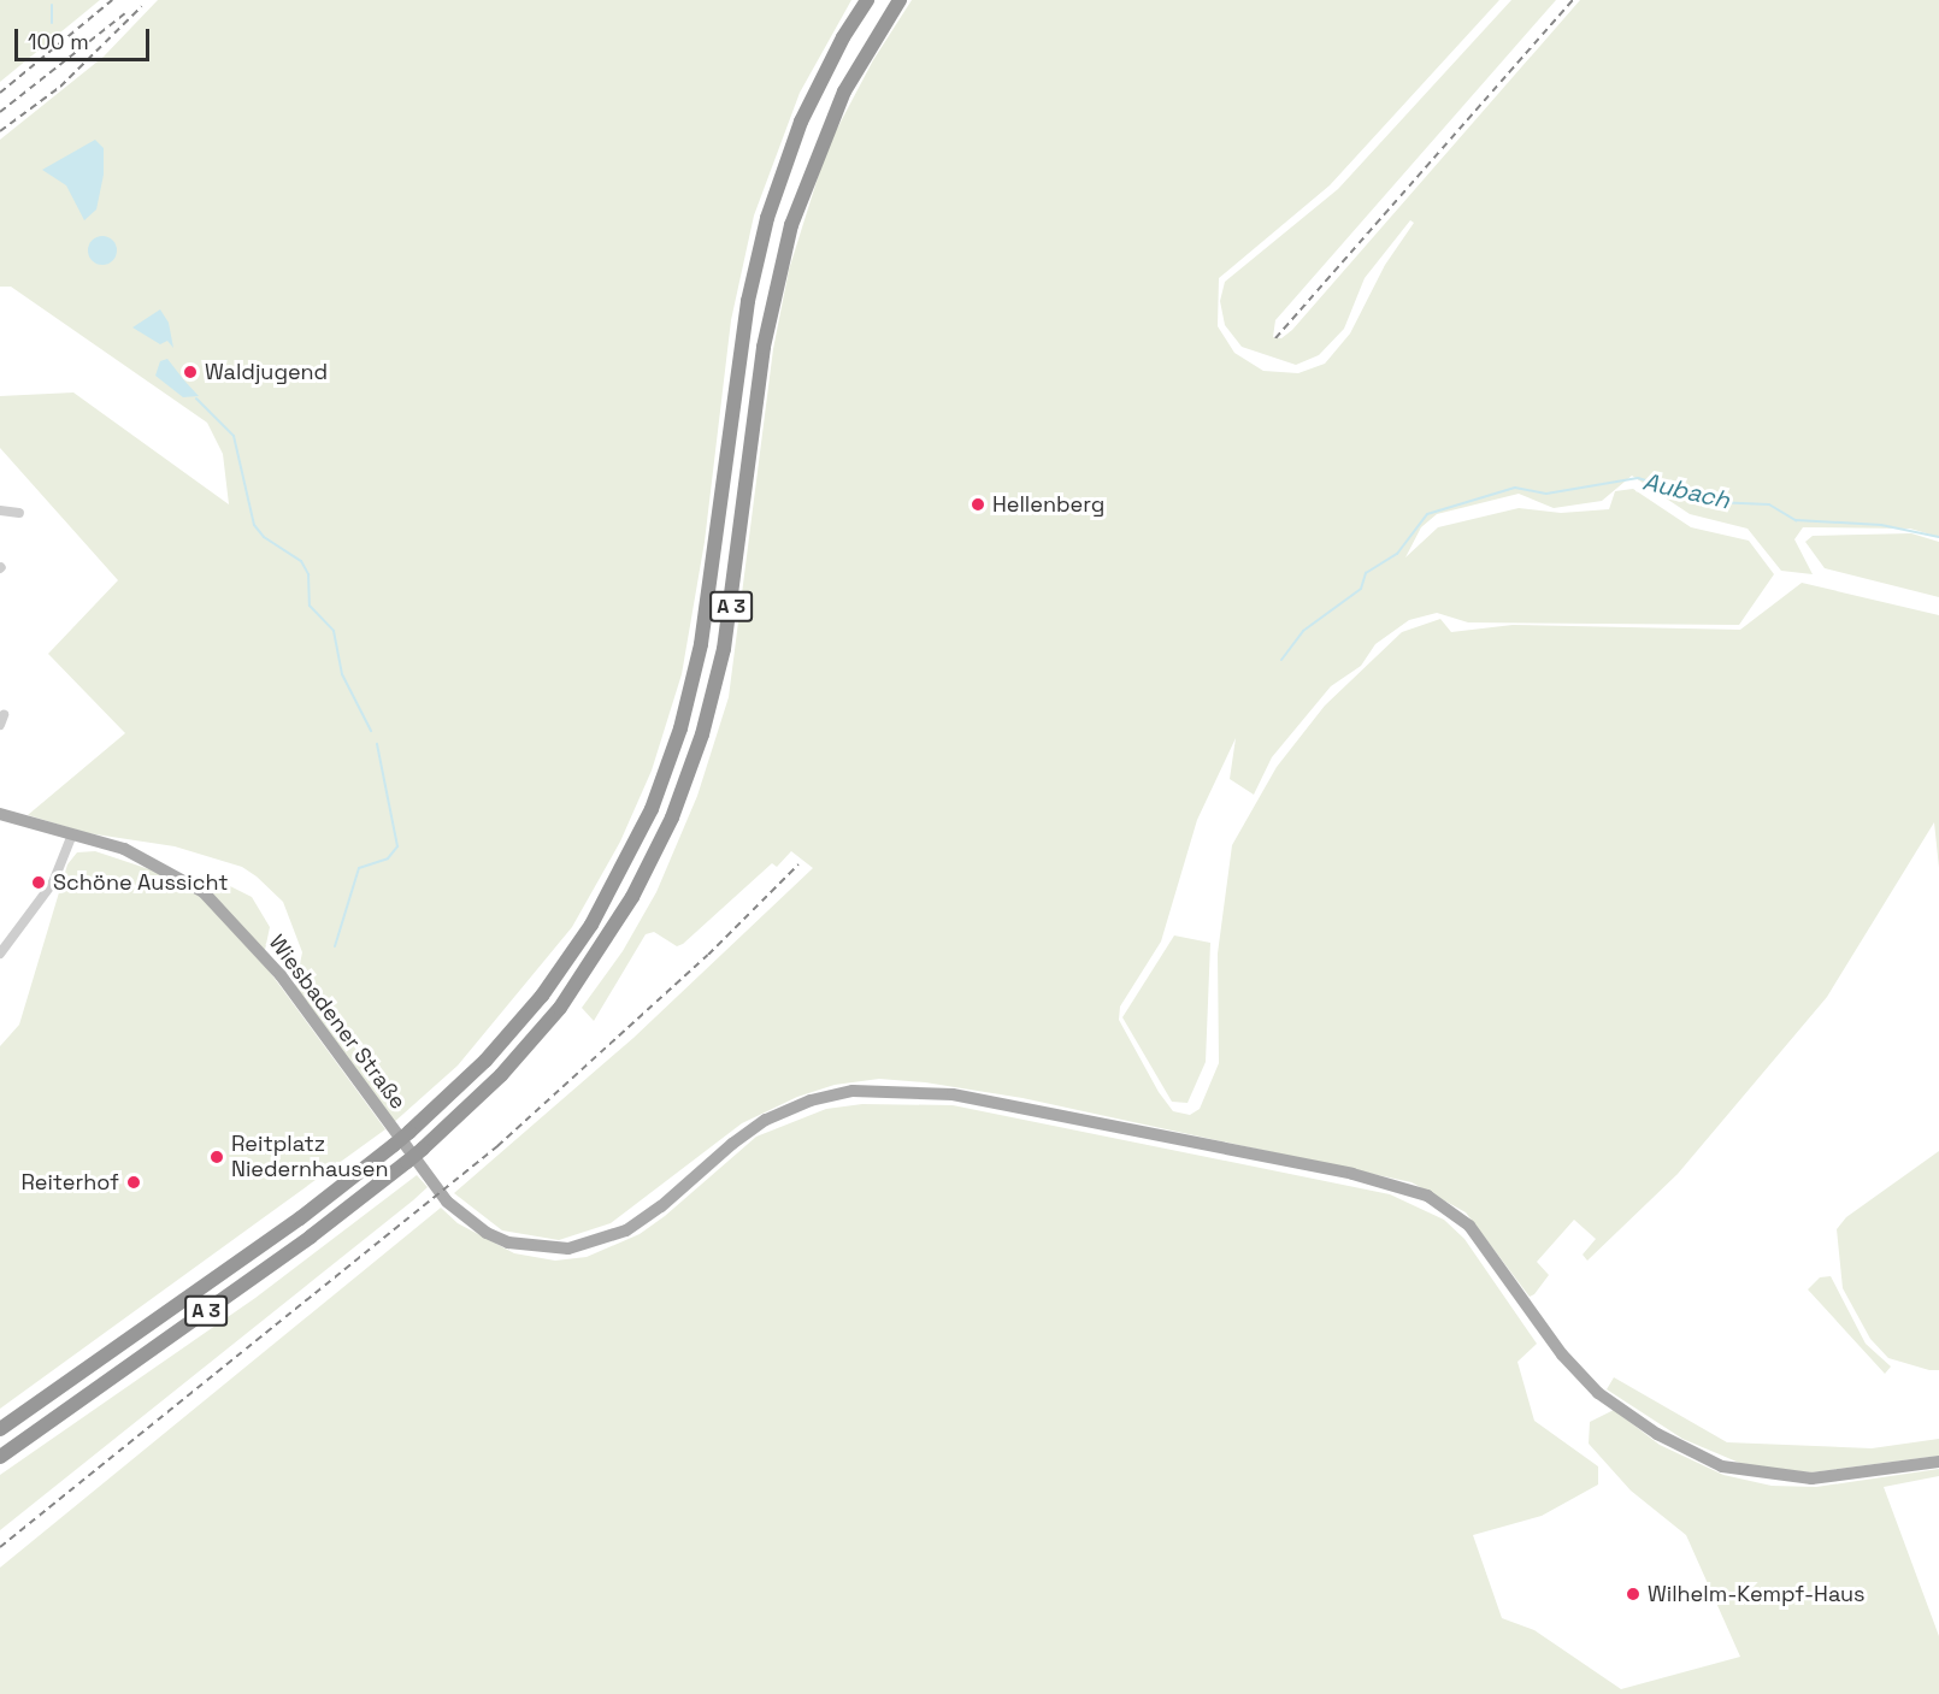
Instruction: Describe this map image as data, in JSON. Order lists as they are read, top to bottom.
{
  "streets": {
    "highway": ["A 3"],
    "main road": ["Wiesbadener Straße"]
  },
  "water": ["Aubach"],
  "places": [
    "Waldjugend",
    "Hellenberg",
    "Schöne Aussicht",
    "Reitplatz Niedernhausen",
    "Reiterhof",
    "Wilhelm-Kempf-Haus"
  ],
  "scale_bar": "100 m"
}
